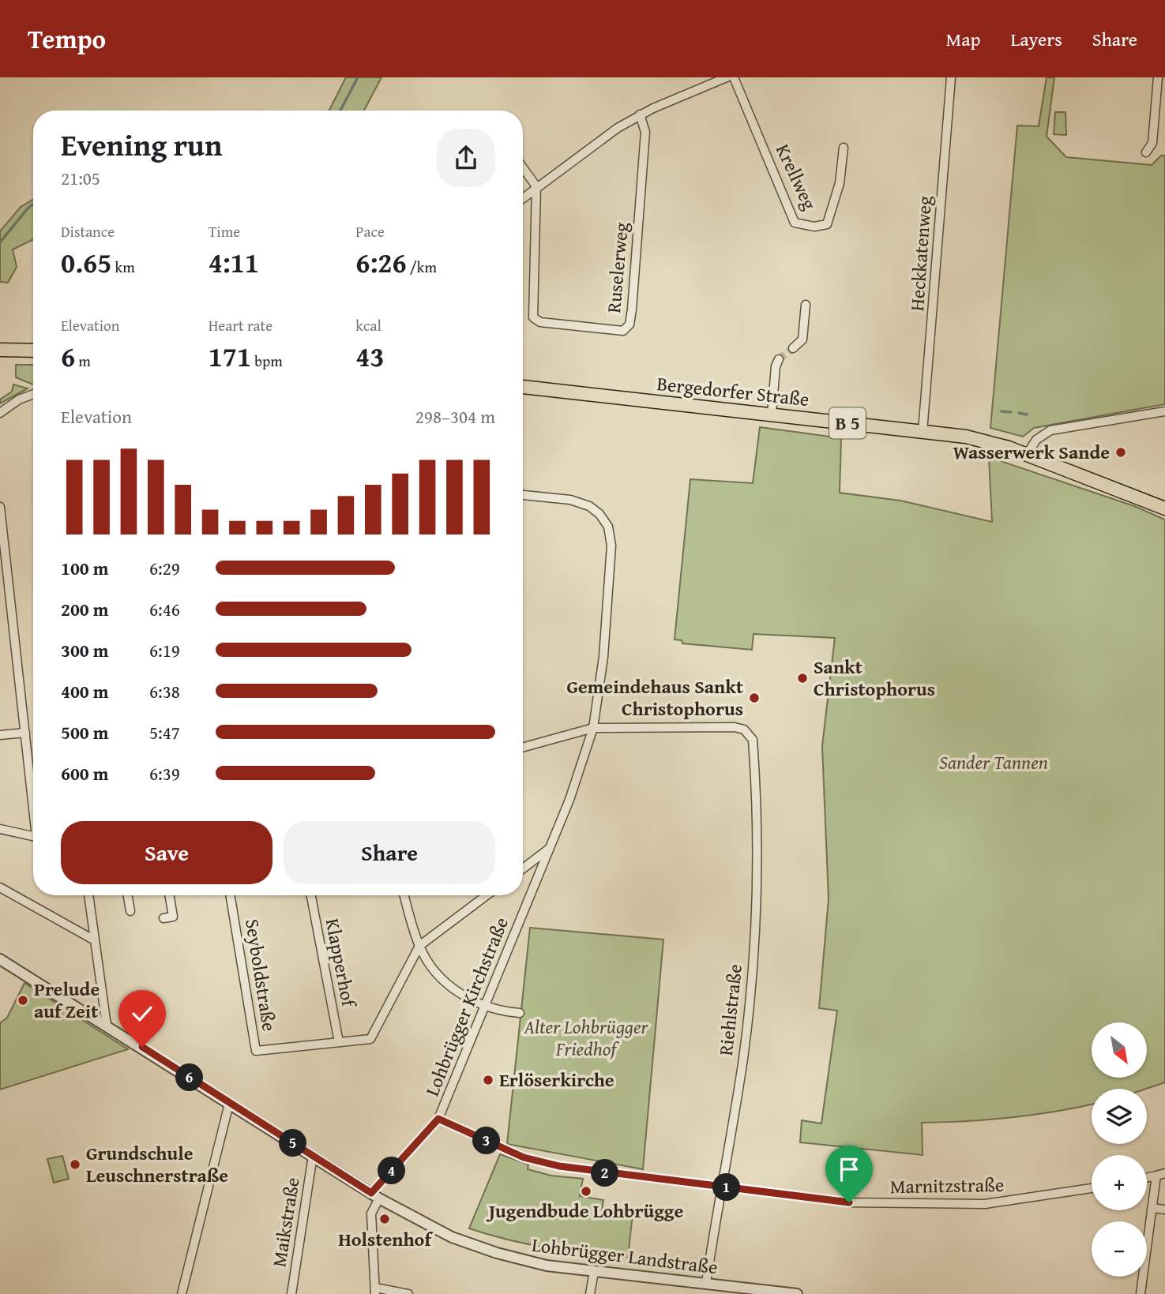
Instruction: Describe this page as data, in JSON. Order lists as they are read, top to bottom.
{
  "streets": {
    "main road": ["Bergedorfer Straße", "B 5"],
    "street": [
      "Krellweg",
      "Heckkatenweg",
      "Ruselerweg",
      "Klapperhof",
      "Seyboldstraße",
      "Lohbrügger Kirchstraße",
      "Riehlstraße",
      "Marnitzstraße",
      "Maikstraße",
      "Lohbrügger Landstraße"
    ]
  },
  "crossings": [
    ["Heckkatenweg", "Bergedorfer Straße"],
    ["Klapperhof", "Seyboldstraße"],
    ["Lohbrügger Kirchstraße", "Riehlstraße"],
    ["Lohbrügger Kirchstraße", "Marnitzstraße"],
    ["Lohbrügger Kirchstraße", "Lohbrügger Landstraße"],
    ["Riehlstraße", "Marnitzstraße"],
    ["Riehlstraße", "Lohbrügger Landstraße"],
    ["Maikstraße", "Lohbrügger Landstraße"]
  ],
  "parks": ["Sander Tannen", "Alter Lohbrügger Friedhof"],
  "places": [
    "Wasserwerk Sande",
    "Sankt Christophorus",
    "Gemeindehaus Sankt Christophorus",
    "Prelude auf Zeit",
    "Erlöserkirche",
    "Grundschule Leuschnerstraße",
    "Jugendbude Lohbrügge",
    "Holstenhof"
  ],
  "north": "bottom right",
  "page": {
    "header": "Tempo",
    "nav": ["Map", "Layers", "Share"],
    "heading": ["Evening run", "21:05"],
    "stats": [
      ["Distance", "0.65 km"],
      ["Time", "4:11"],
      ["Pace", "6:26 /km"],
      ["Elevation", "6 m"],
      ["Heart rate", "171 bpm"],
      ["kcal", "43"]
    ],
    "chart": ["Elevation", "298–304 m"],
    "list": [
      {
        "name": "100 m",
        "note": "6:29"
      },
      {
        "name": "200 m",
        "note": "6:46"
      },
      {
        "name": "300 m",
        "note": "6:19"
      },
      {
        "name": "400 m",
        "note": "6:38"
      },
      {
        "name": "500 m",
        "note": "5:47"
      },
      {
        "name": "600 m",
        "note": "6:39"
      }
    ],
    "buttons": ["Save", "Share"],
    "map_buttons": ["+", "−"],
    "pins": [
      "6",
      "3",
      "5",
      "4",
      "2",
      "1"
    ]
  }
}
